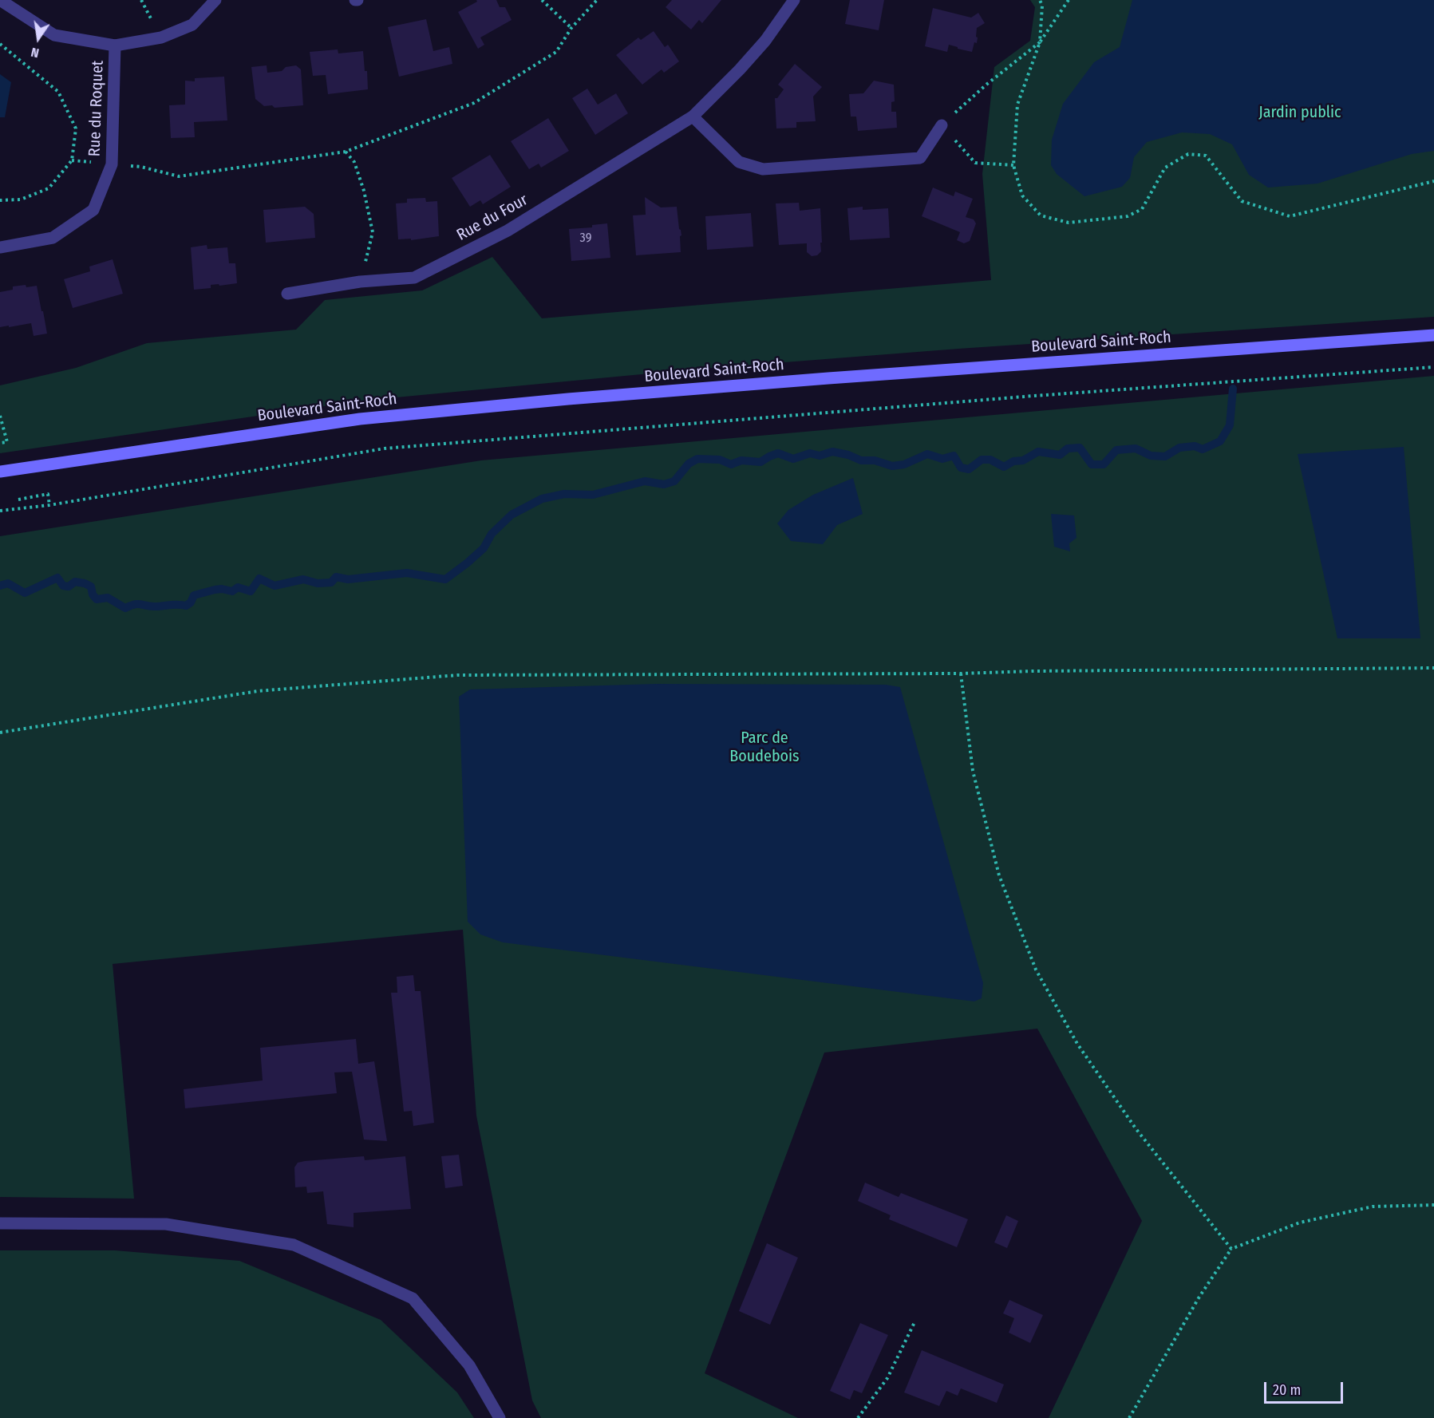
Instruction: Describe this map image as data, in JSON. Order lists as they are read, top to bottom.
{
  "streets": {
    "main road": ["Boulevard Saint-Roch"],
    "street": ["Rue du Roquet", "Rue du Four"]
  },
  "parks": ["Jardin public", "Parc de Boudebois"],
  "house_numbers": ["39"],
  "scale_bar": "20 m",
  "north": "bottom"
}
